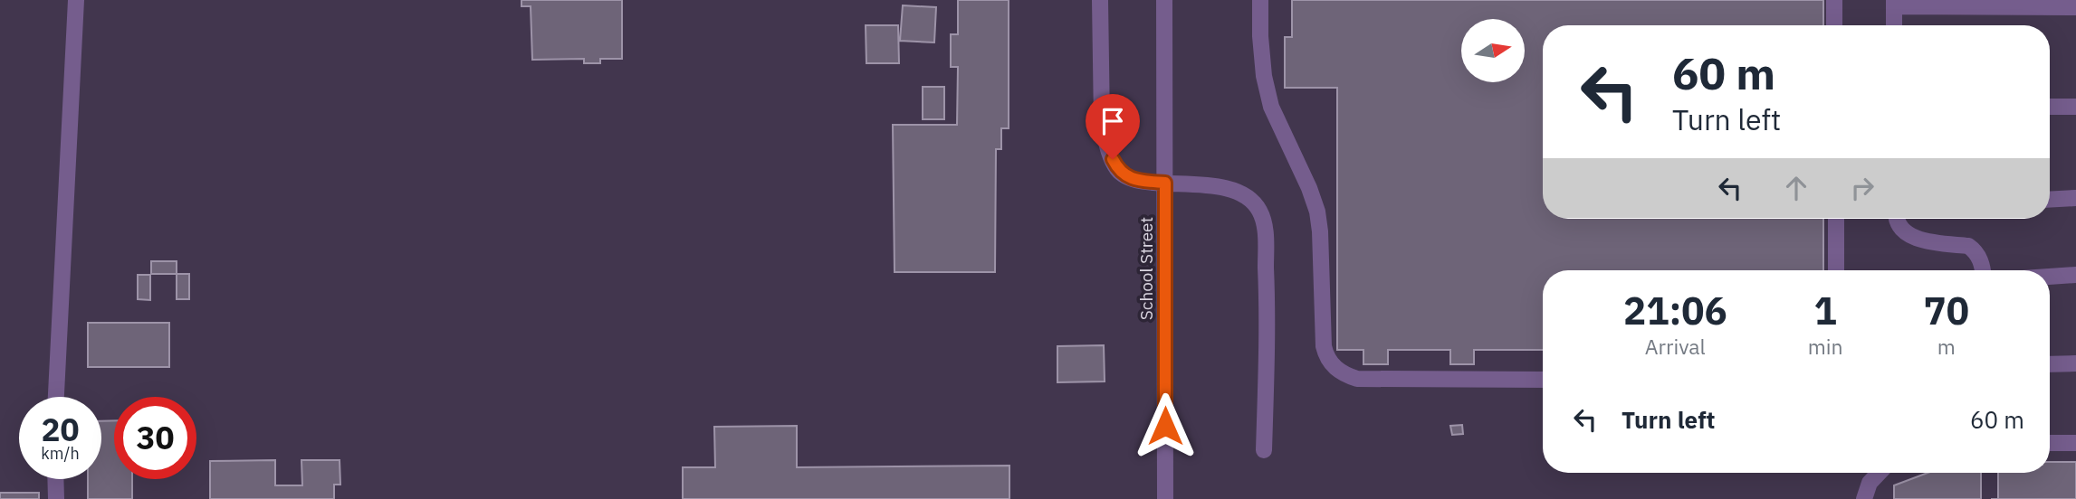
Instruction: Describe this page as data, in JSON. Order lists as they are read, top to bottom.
{
  "streets": {
    "street": ["School Street"]
  },
  "north": "right",
  "page": {
    "turn": ["60 m", "Turn left"],
    "eta": [
      "21:06",
      "Arrival",
      "1",
      "min",
      "70",
      "m"
    ],
    "list": [
      {
        "name": "Turn left",
        "value": "60 m"
      }
    ],
    "speed": "20 km/h",
    "limit": "30"
  }
}
